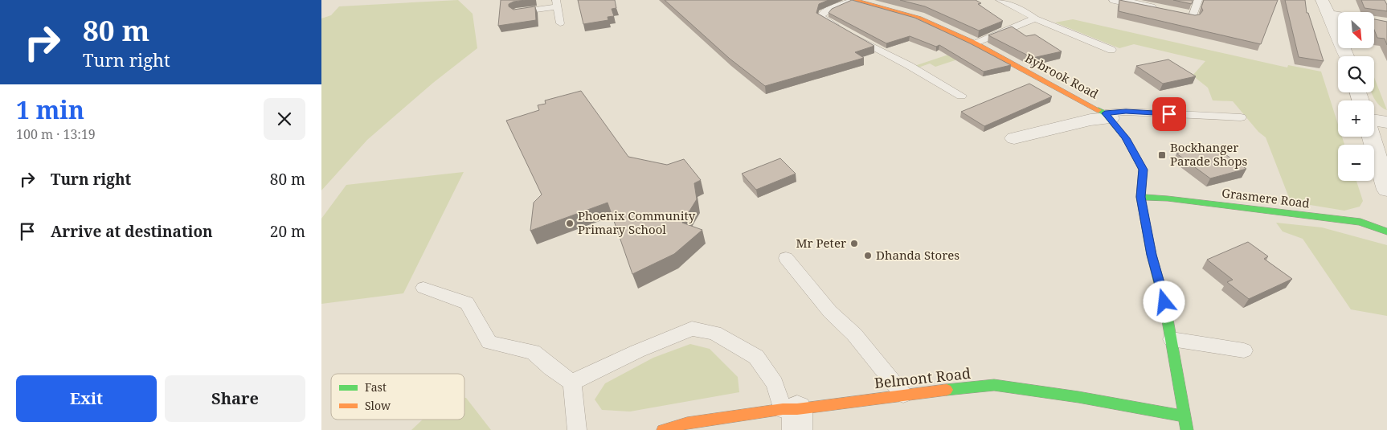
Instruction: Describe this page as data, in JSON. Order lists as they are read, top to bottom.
{
  "streets": {
    "street": ["Bybrook Road", "Grasmere Road", "Belmont Road"]
  },
  "crossings": [
    ["Bybrook Road", "Grasmere Road"],
    ["Bybrook Road", "Belmont Road"]
  ],
  "places": {
    "transit": ["Bockhanger Parade Shops"],
    "other": ["Phoenix Community Primary School", "Mr Peter", "Dhanda Stores"]
  },
  "legend": ["Fast", "Slow"],
  "north": "bottom right",
  "page": {
    "turn": ["80 m", "Turn right"],
    "map_buttons": ["+", "−"],
    "heading": ["1 min", "100 m · 13:19"],
    "list": [
      {
        "name": "Turn right",
        "value": "80 m"
      },
      {
        "name": "Arrive at destination",
        "value": "20 m"
      }
    ],
    "buttons": ["Exit", "Share"]
  }
}
